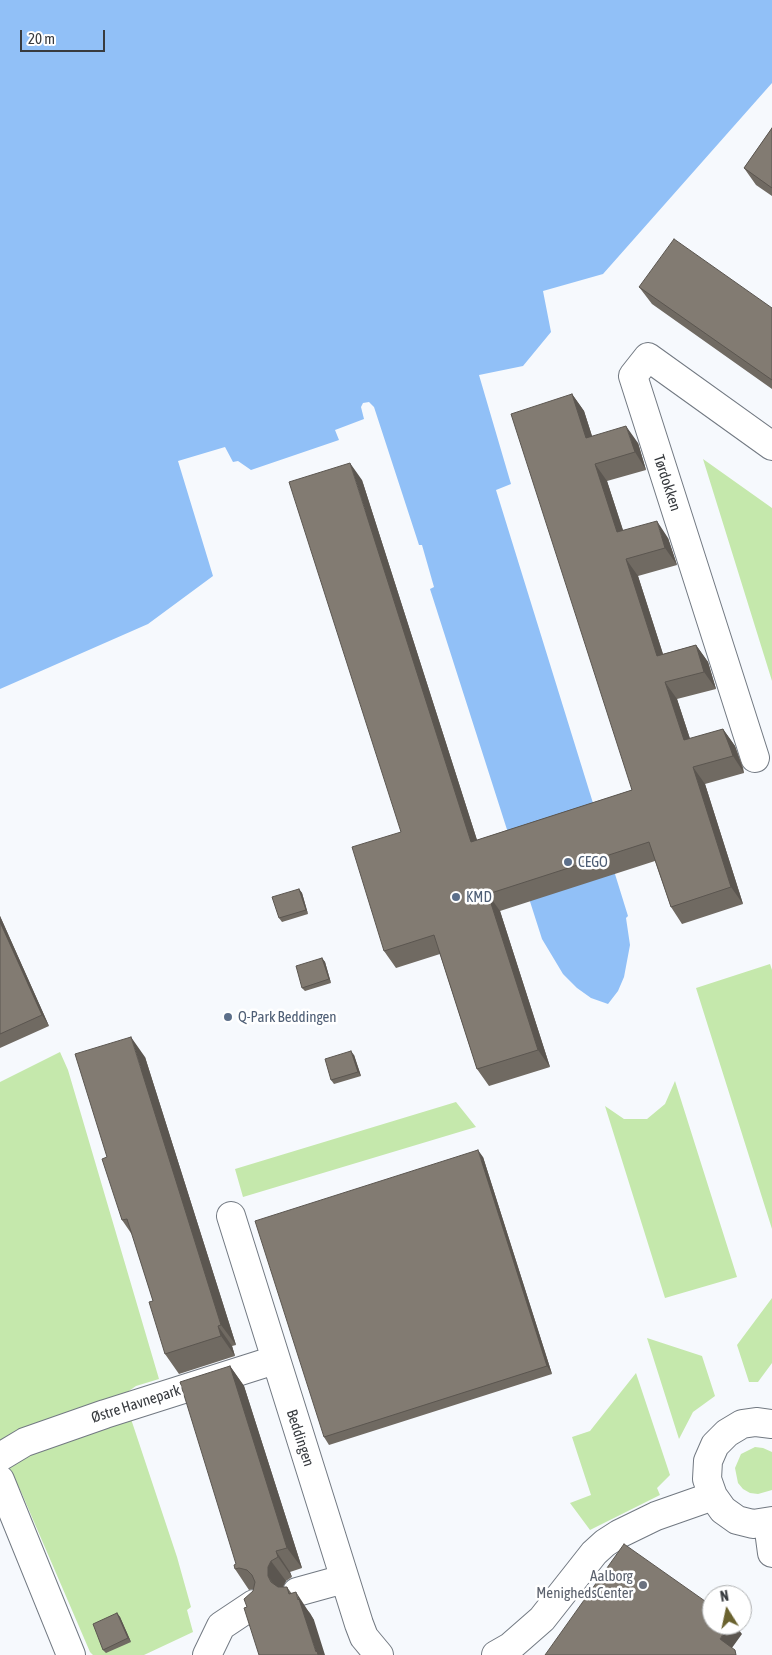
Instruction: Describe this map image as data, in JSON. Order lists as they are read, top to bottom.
{
  "streets": {
    "street": ["Tørdokken", "Østre Havnepark", "Beddingen"]
  },
  "crossings": [
    ["Østre Havnepark", "Beddingen"]
  ],
  "places": [
    "CEGO",
    "KMD",
    "Q-Park Beddingen",
    "Aalborg MenighedsCenter"
  ],
  "scale_bar": "20 m",
  "north": "top"
}
